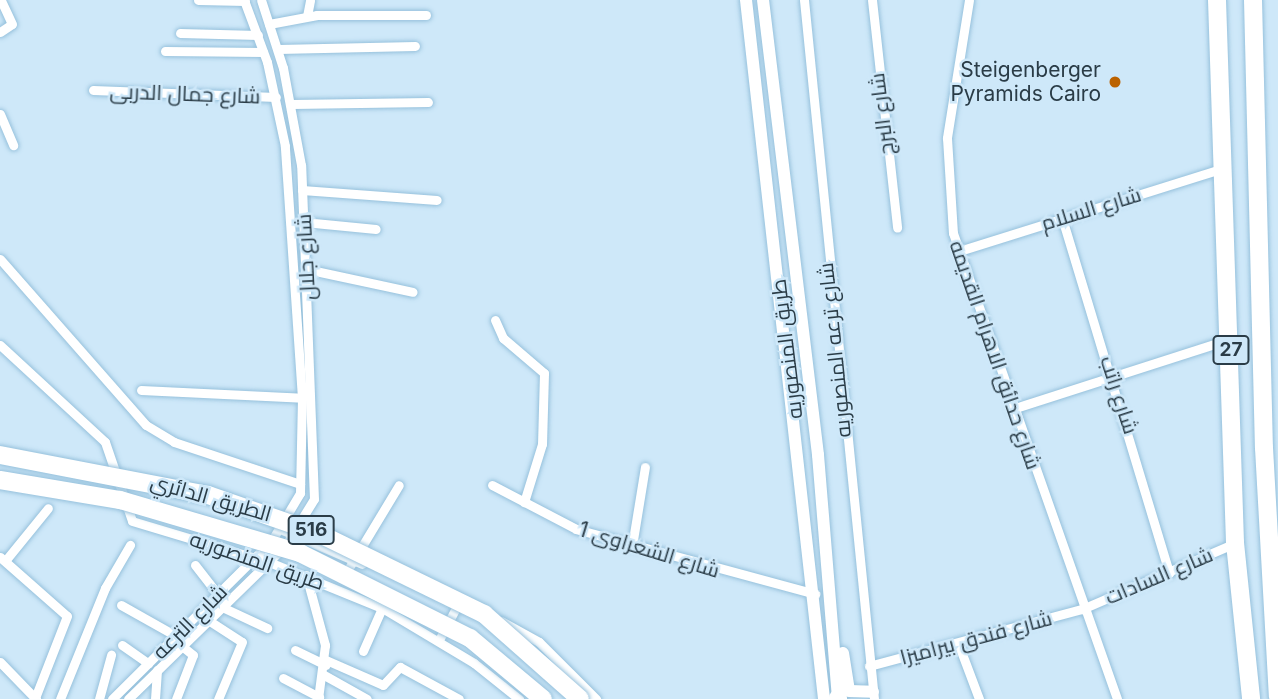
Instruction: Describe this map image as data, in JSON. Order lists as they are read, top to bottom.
{
  "streets": {
    "highway": ["27", "الطريق الدائري", "516"],
    "main road": ["طريق المنصوريه"],
    "street": [
      "شارع جمال الدربى",
      "شارع البرج",
      "شارع السلام",
      "شارع جلال",
      "شارع ترعه المنصوريه",
      "شارع حدائق الاهرام القديمه",
      "شارع راتب",
      "شارع الشعراوى 1",
      "شارع السادات",
      "شارع الترعه",
      "شارع فندق بيراميزا"
    ]
  },
  "crossings": [
    ["شارع جمال الدربى", "شارع جلال"],
    ["شارع السلام", "27"],
    ["شارع السلام", "شارع حدائق الاهرام القديمه"],
    ["شارع السلام", "شارع راتب"],
    ["شارع جلال", "شارع الترعه"],
    ["طريق المنصوريه", "شارع الشعراوى 1"],
    ["طريق المنصوريه", "شارع الترعه"],
    ["شارع ترعه المنصوريه", "شارع فندق بيراميزا"],
    ["27", "شارع السادات"],
    ["شارع حدائق الاهرام القديمه", "شارع السادات"],
    ["شارع حدائق الاهرام القديمه", "شارع فندق بيراميزا"],
    ["شارع راتب", "شارع السادات"],
    ["شارع السادات", "شارع فندق بيراميزا"]
  ],
  "places": ["Steigenberger Pyramids Cairo"]
}
